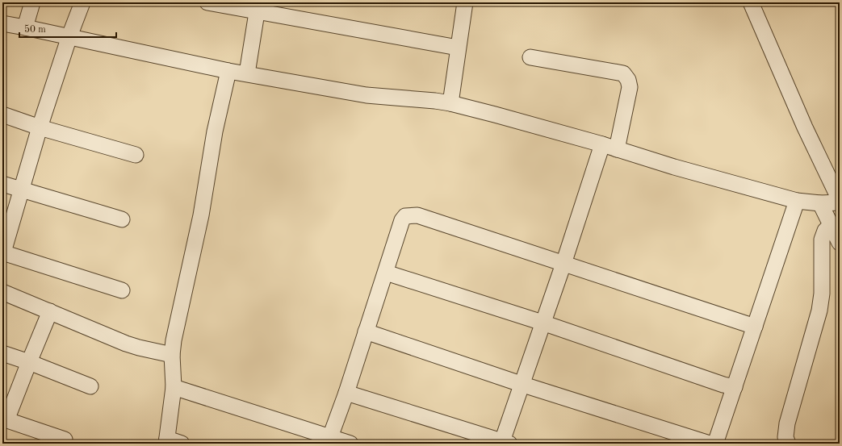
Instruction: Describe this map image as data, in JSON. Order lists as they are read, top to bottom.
{
  "scale_bar": "50 m"
}
